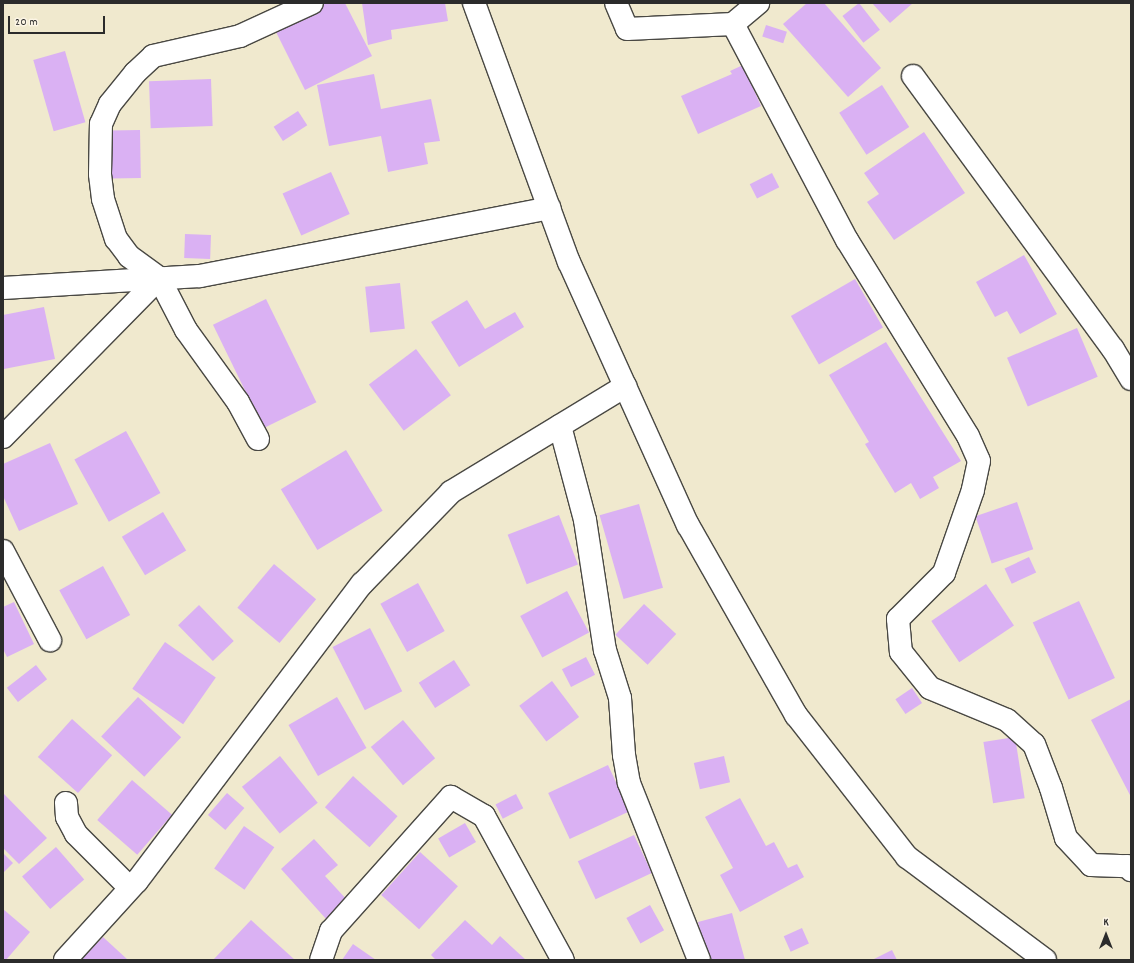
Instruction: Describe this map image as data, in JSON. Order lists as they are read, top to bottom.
{
  "scale_bar": "20 m",
  "north": "top"
}
